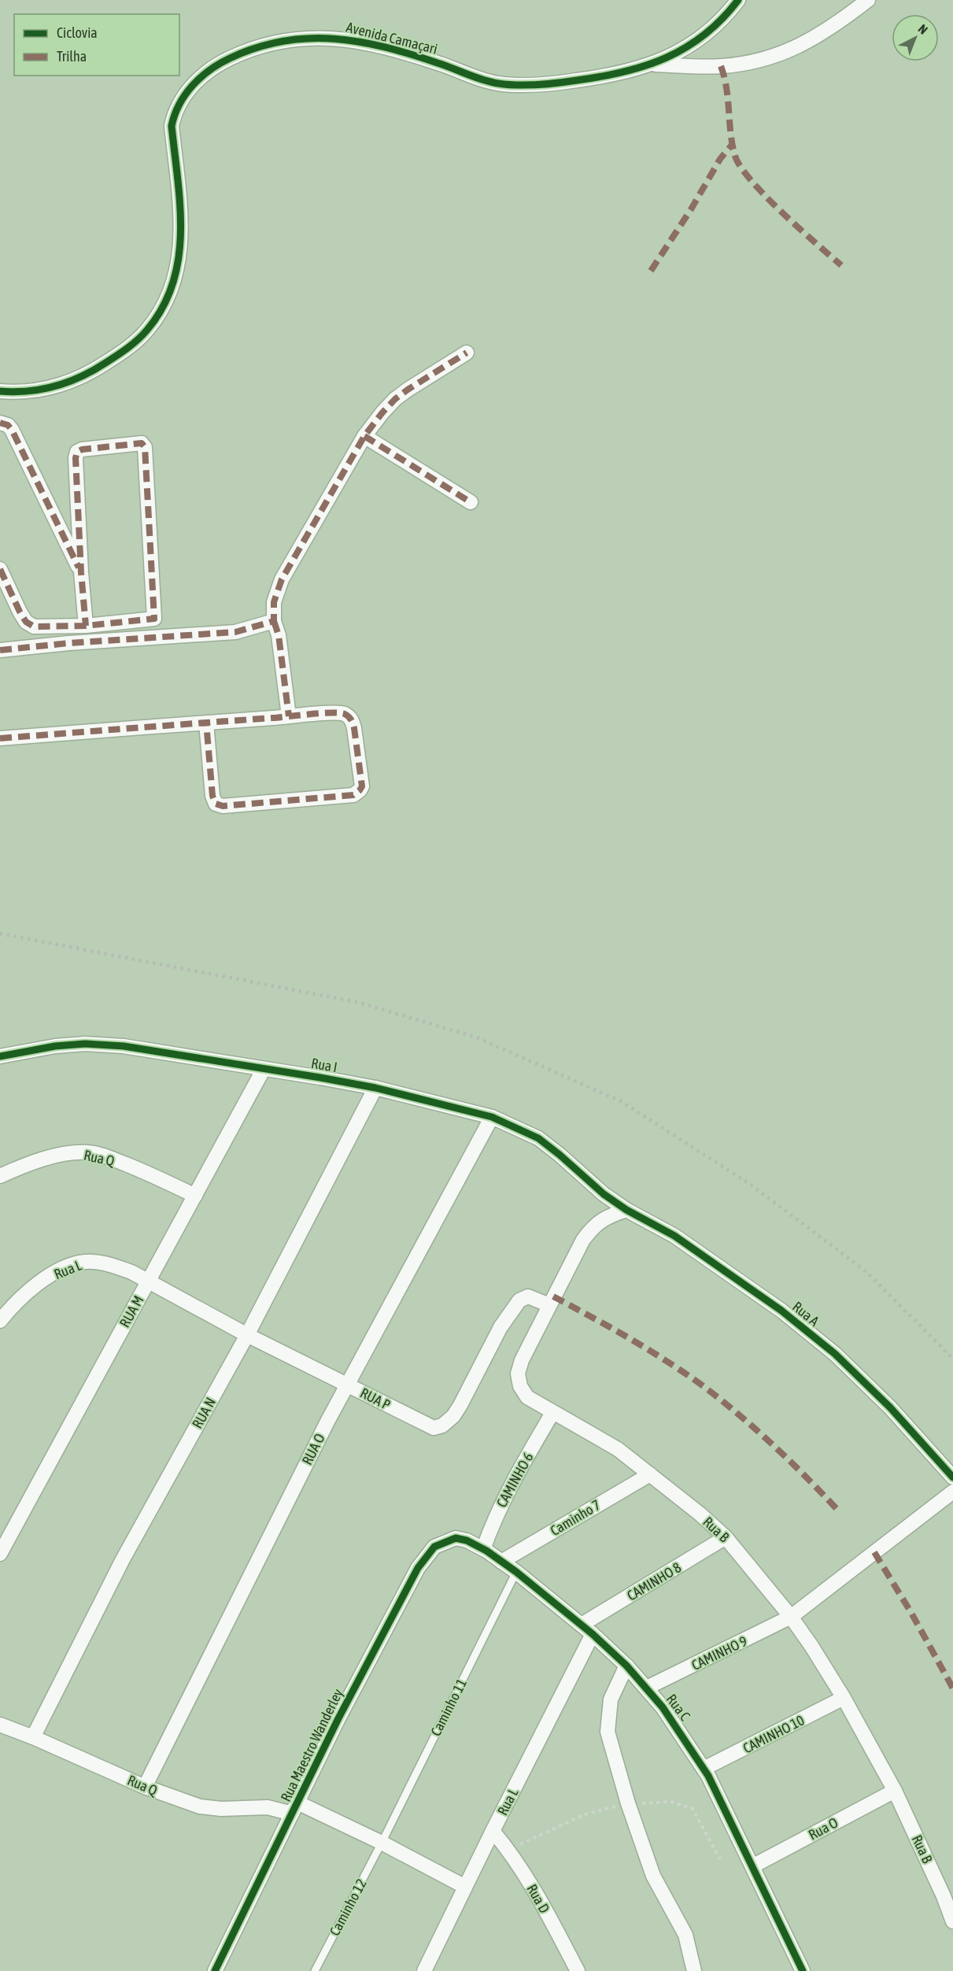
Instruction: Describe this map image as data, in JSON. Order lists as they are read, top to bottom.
{
  "streets": {
    "street": [
      "Avenida Camaçari",
      "Rua I",
      "Rua Q",
      "Rua L",
      "RUA M",
      "Rua A",
      "RUA P",
      "RUA N",
      "RUA O",
      "CAMINHO 6",
      "Caminho 7",
      "Rua B",
      "CAMINHO 8",
      "CAMINHO 9",
      "Rua C",
      "CAMINHO 10",
      "Rua Maestro Wanderley",
      "Rua O",
      "Rua D"
    ],
    "lane": ["Caminho 11", "Caminho 12"]
  },
  "crossings": [
    ["Rua I", "RUA M"],
    ["Rua I", "Rua A"],
    ["Rua I", "RUA N"],
    ["Rua I", "RUA O"],
    ["Rua I", "Rua B"],
    ["Rua Q", "Rua L"],
    ["Rua Q", "RUA M"],
    ["Rua Q", "RUA N"],
    ["Rua Q", "RUA O"],
    ["Rua Q", "Caminho 11"],
    ["Rua Q", "Rua Maestro Wanderley"],
    ["Rua Q", "Caminho 12"],
    ["Rua L", "RUA M"],
    ["Rua L", "RUA P"],
    ["Rua L", "Rua C"],
    ["Rua L", "Rua D"],
    ["RUA M", "RUA P"],
    ["Rua A", "Rua B"],
    ["RUA P", "RUA N"],
    ["RUA P", "RUA O"],
    ["RUA P", "Rua B"],
    ["CAMINHO 6", "Rua B"],
    ["CAMINHO 6", "Rua C"],
    ["Caminho 7", "Rua B"],
    ["Caminho 7", "Rua C"],
    ["Rua B", "CAMINHO 8"],
    ["Rua B", "CAMINHO 9"],
    ["Rua B", "CAMINHO 10"],
    ["Rua B", "Rua O"],
    ["CAMINHO 8", "Rua C"],
    ["CAMINHO 9", "Rua C"],
    ["Caminho 11", "Rua C"],
    ["Caminho 11", "Caminho 12"],
    ["Rua C", "CAMINHO 10"],
    ["Rua C", "Rua Maestro Wanderley"],
    ["Rua C", "Rua O"]
  ],
  "legend": ["Ciclovia", "Trilha"],
  "north": "top right"
}
